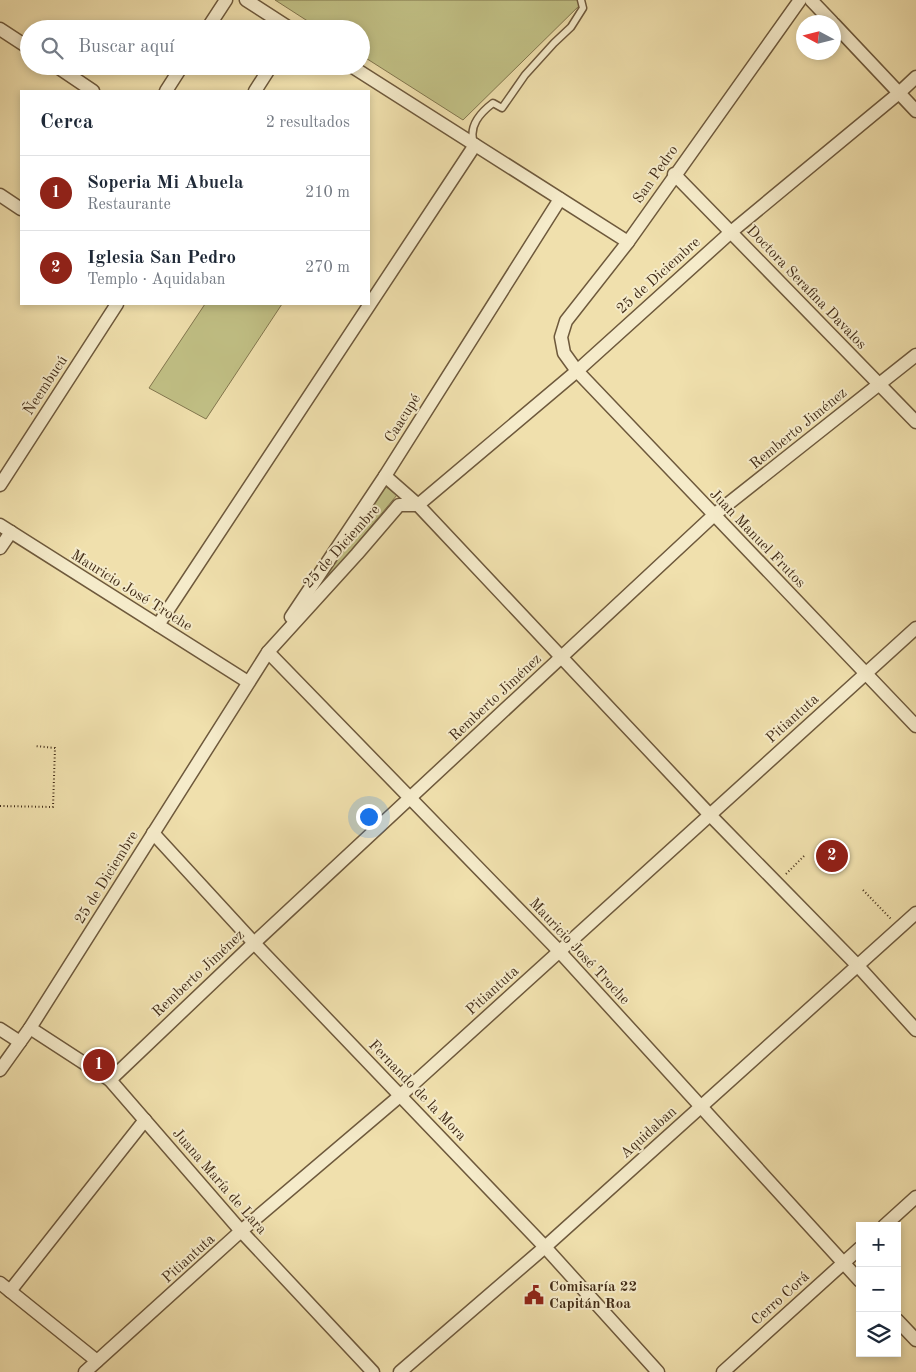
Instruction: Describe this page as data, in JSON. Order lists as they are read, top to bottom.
{
  "streets": {
    "street": [
      "San Pedro",
      "25 de Diciembre",
      "Doctora Serafina Davalos",
      "Ñeembucú",
      "Caacupé",
      "Remberto Jiménez",
      "Juan Manuel Frutos",
      "Mauricio José Troche",
      "Pitiantuta",
      "Fernando de la Mora",
      "Aquidaban",
      "Juana María de Lara",
      "Cerro Corá"
    ]
  },
  "crossings": [
    ["San Pedro", "25 de Diciembre"],
    ["San Pedro", "Doctora Serafina Davalos"],
    ["San Pedro", "Juan Manuel Frutos"],
    ["25 de Diciembre", "Doctora Serafina Davalos"],
    ["25 de Diciembre", "Caacupé"],
    ["25 de Diciembre", "Juan Manuel Frutos"],
    ["25 de Diciembre", "Mauricio José Troche"],
    ["25 de Diciembre", "Fernando de la Mora"],
    ["25 de Diciembre", "Juana María de Lara"],
    ["Doctora Serafina Davalos", "Remberto Jiménez"],
    ["Caacupé", "Mauricio José Troche"],
    ["Remberto Jiménez", "Juan Manuel Frutos"],
    ["Remberto Jiménez", "Mauricio José Troche"],
    ["Remberto Jiménez", "Fernando de la Mora"],
    ["Remberto Jiménez", "Juana María de Lara"],
    ["Juan Manuel Frutos", "Pitiantuta"],
    ["Mauricio José Troche", "Pitiantuta"],
    ["Mauricio José Troche", "Aquidaban"],
    ["Mauricio José Troche", "Cerro Corá"],
    ["Pitiantuta", "Fernando de la Mora"],
    ["Pitiantuta", "Juana María de Lara"],
    ["Fernando de la Mora", "Aquidaban"]
  ],
  "places": {
    "public building": ["Comisaría 22 Capitán Roa"]
  },
  "north": "left",
  "page": {
    "search": "Buscar aquí",
    "heading": ["Cerca", "2 resultados"],
    "list": [
      {
        "mark": "1",
        "name": "Soperia Mi Abuela",
        "note": "Restaurante",
        "value": "210 m"
      },
      {
        "mark": "2",
        "name": "Iglesia San Pedro",
        "note": "Templo · Aquidaban",
        "value": "270 m"
      }
    ],
    "pins": ["2", "1"],
    "map_buttons": ["+", "−"]
  }
}
